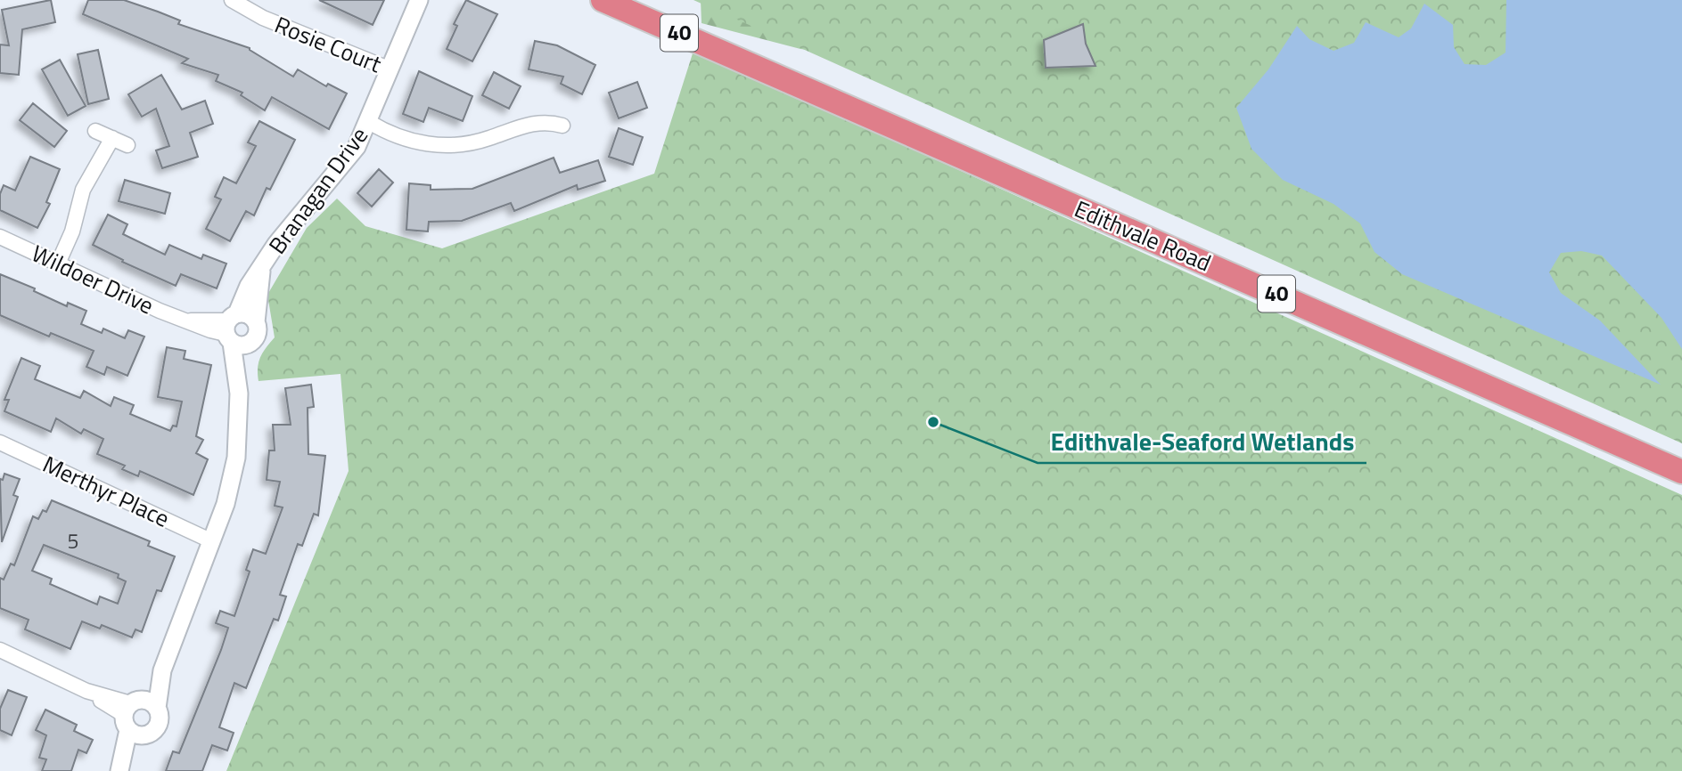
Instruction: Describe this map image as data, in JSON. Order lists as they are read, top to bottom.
{
  "streets": {
    "highway": ["40", "Edithvale Road"],
    "street": [
      "Rosie Court",
      "Branagan Drive",
      "Wildoer Drive",
      "Merthyr Place"
    ]
  },
  "crossings": [
    ["Rosie Court", "Branagan Drive"],
    ["Branagan Drive", "Wildoer Drive"],
    ["Branagan Drive", "Merthyr Place"]
  ],
  "places": ["Edithvale-Seaford Wetlands"],
  "house_numbers": ["5"]
}
